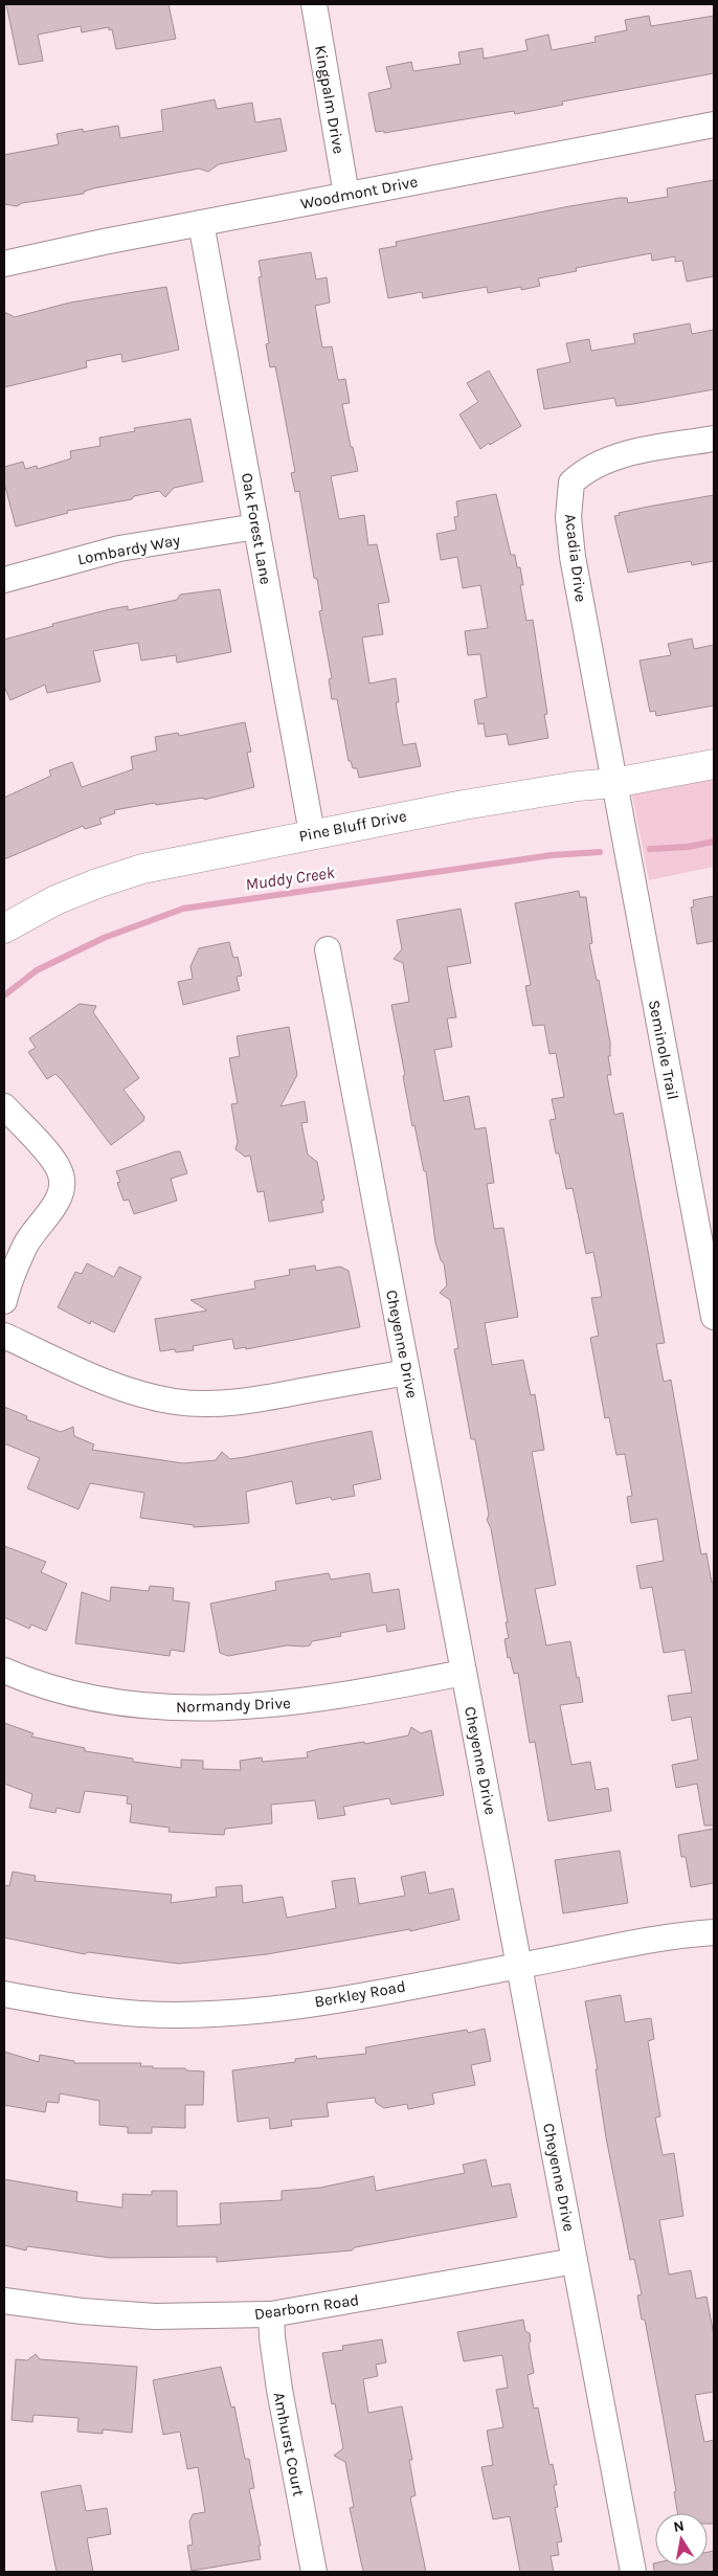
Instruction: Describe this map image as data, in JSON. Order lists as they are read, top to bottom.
{
  "streets": {
    "street": [
      "Kingpalm Drive",
      "Woodmont Drive",
      "Oak Forest Lane",
      "Lombardy Way",
      "Acadia Drive",
      "Pine Bluff Drive",
      "Seminole Trail",
      "Cheyenne Drive",
      "Normandy Drive",
      "Berkley Road",
      "Dearborn Road",
      "Amhurst Court"
    ]
  },
  "crossings": [
    ["Kingpalm Drive", "Woodmont Drive"],
    ["Woodmont Drive", "Oak Forest Lane"],
    ["Oak Forest Lane", "Lombardy Way"],
    ["Oak Forest Lane", "Pine Bluff Drive"],
    ["Acadia Drive", "Pine Bluff Drive"],
    ["Acadia Drive", "Seminole Trail"],
    ["Pine Bluff Drive", "Seminole Trail"],
    ["Cheyenne Drive", "Normandy Drive"],
    ["Cheyenne Drive", "Berkley Road"],
    ["Cheyenne Drive", "Dearborn Road"],
    ["Dearborn Road", "Amhurst Court"]
  ],
  "water": ["Muddy Creek"],
  "north": "top"
}
